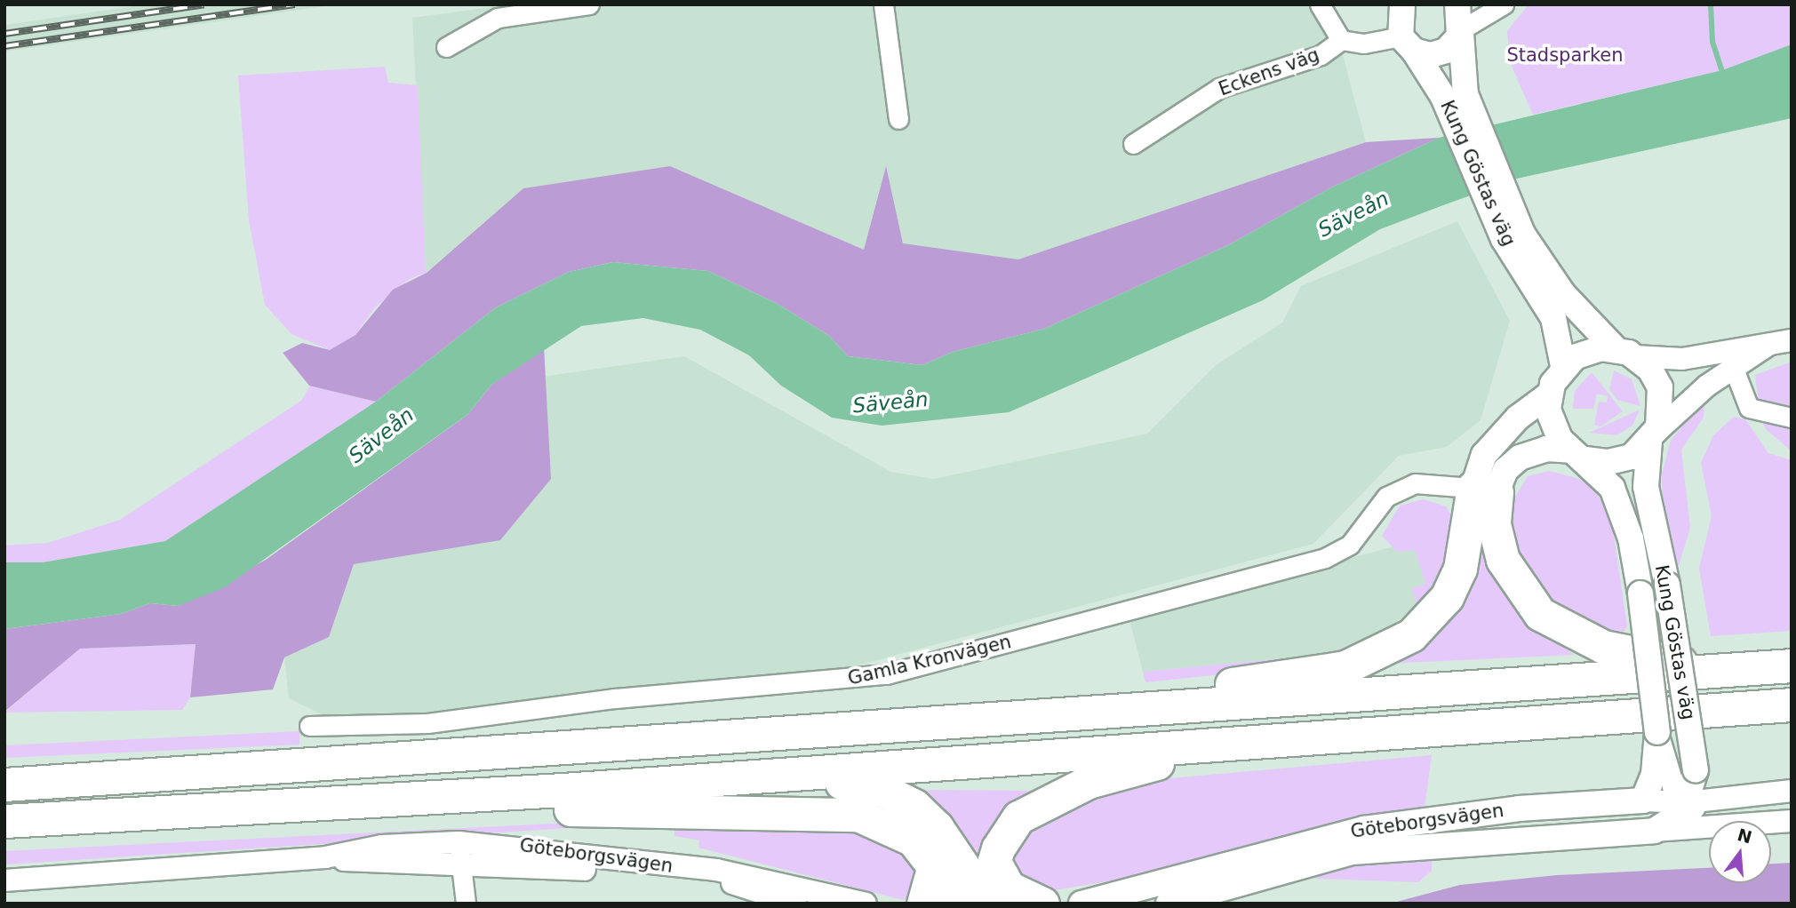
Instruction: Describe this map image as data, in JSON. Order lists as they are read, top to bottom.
{
  "streets": {
    "main road": ["Kung Göstas väg", "Göteborgsvägen"],
    "street": ["Eckens väg", "Gamla Kronvägen"]
  },
  "crossings": [
    ["Eckens väg", "Kung Göstas väg"],
    ["Kung Göstas väg", "Göteborgsvägen"]
  ],
  "water": ["Säveån"],
  "parks": ["Stadsparken"],
  "north": "top"
}
